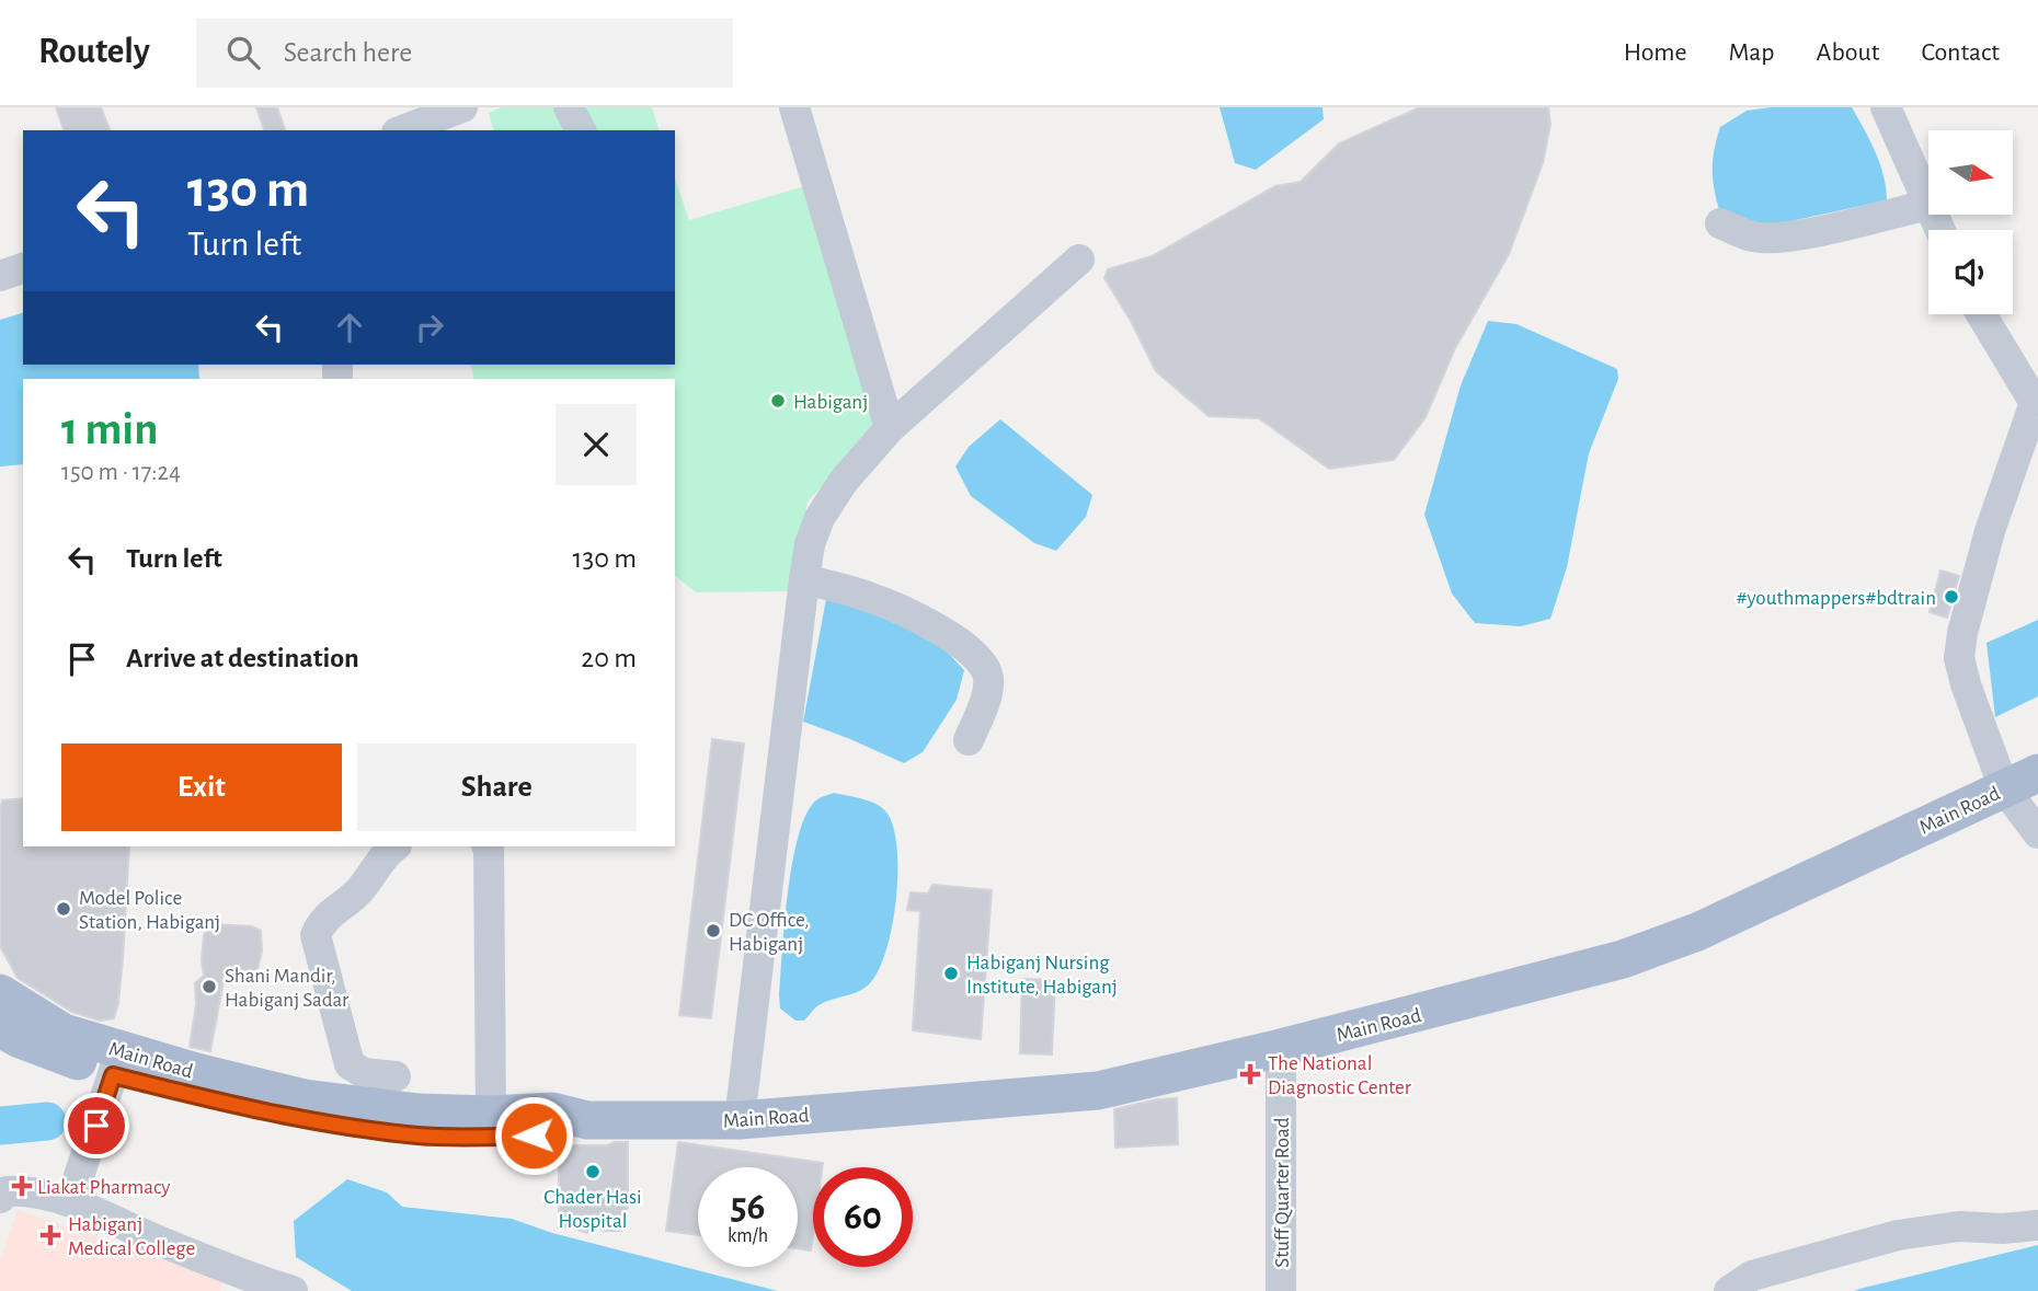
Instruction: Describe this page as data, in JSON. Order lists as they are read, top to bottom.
{
  "streets": {
    "main road": ["Main Road"],
    "street": ["Stuff Quarter Road"]
  },
  "crossings": [
    ["Main Road", "Stuff Quarter Road"]
  ],
  "places": {
    "other": [
      "Habiganj",
      "#youthmappers#bdtrain",
      "Model Police Station, Habiganj",
      "DC Office, Habiganj",
      "Habiganj Nursing Institute, Habiganj",
      "Shani Mandir, Habiganj Sadar",
      "Chader Hasi Hospital"
    ],
    "health": ["The National Diagnostic Center", "Liakat Pharmacy", "Habiganj Medical College"]
  },
  "north": "right",
  "page": {
    "header": "Routely",
    "search": "Search here",
    "nav": [
      "Home",
      "Map",
      "About",
      "Contact"
    ],
    "turn": ["130 m", "Turn left"],
    "heading": ["1 min", "150 m · 17:24"],
    "list": [
      {
        "name": "Turn left",
        "value": "130 m"
      },
      {
        "name": "Arrive at destination",
        "value": "20 m"
      }
    ],
    "buttons": ["Exit", "Share"],
    "speed": "56 km/h",
    "limit": "60"
  }
}
